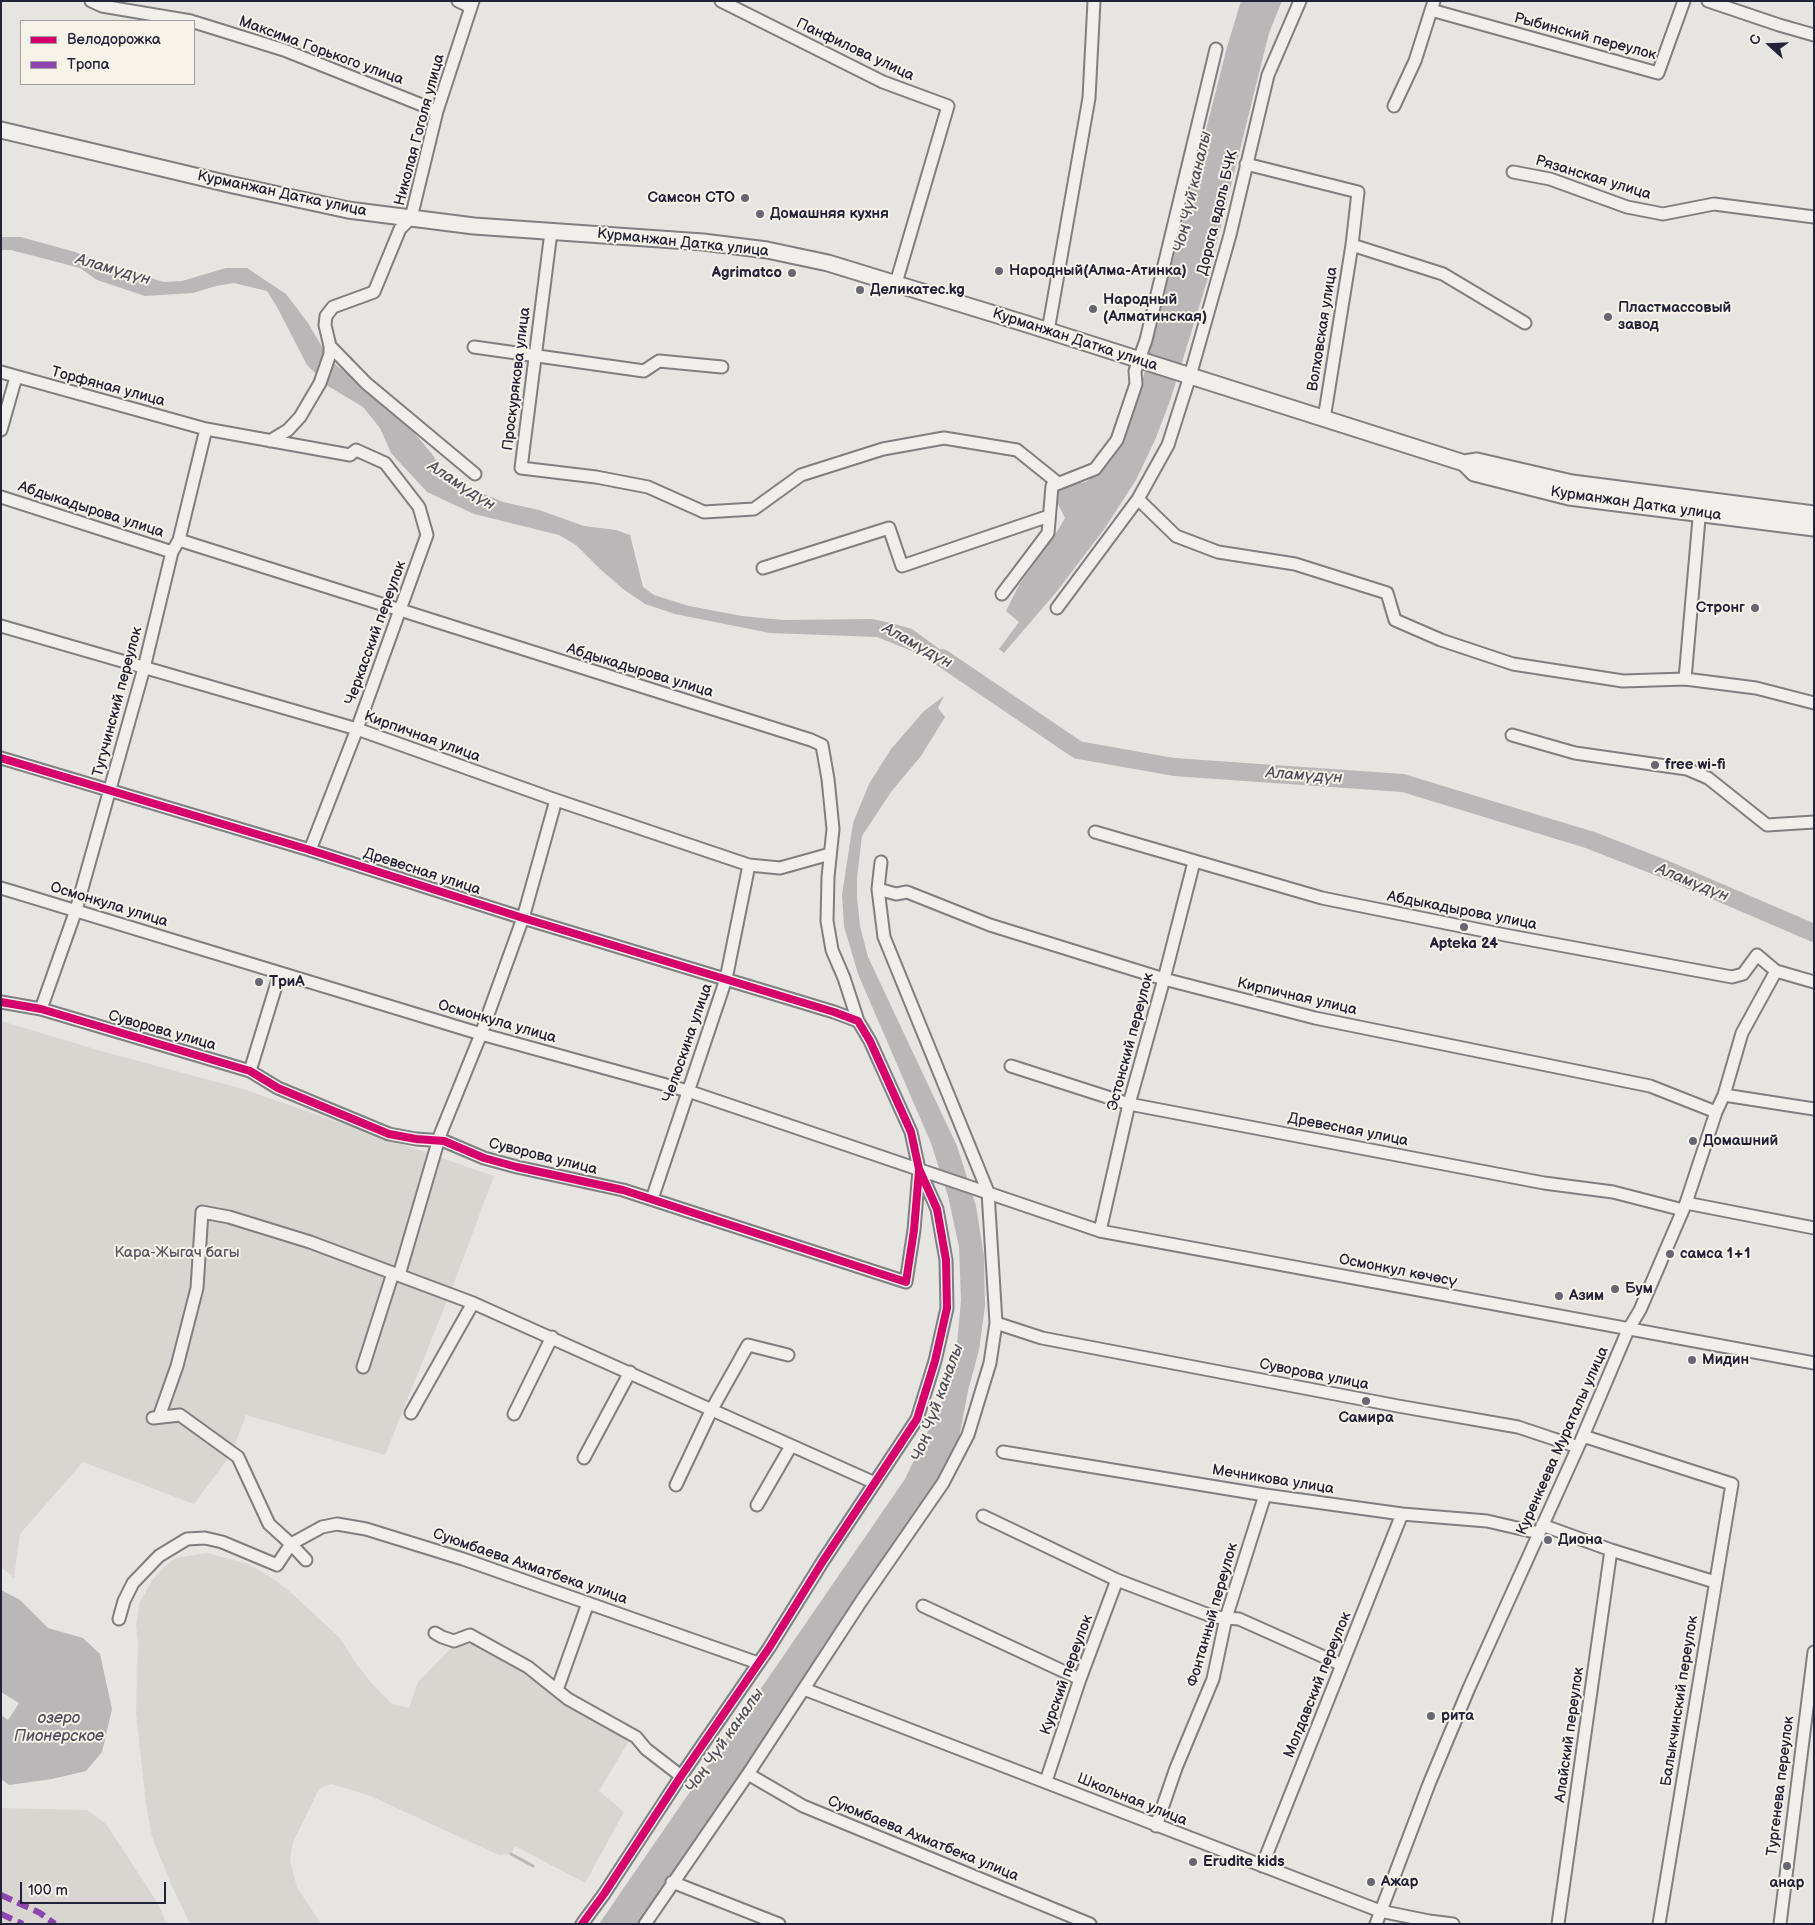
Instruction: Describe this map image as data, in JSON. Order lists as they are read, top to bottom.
{
  "streets": {
    "main road": ["Курманжан Датка улица"],
    "street": [
      "Рыбинский переулок",
      "Панфилова улица",
      "Максима Горького улица",
      "Николая Гоголя улица",
      "Рязанская улица",
      "Дорога вдоль БЧК",
      "Волховская улица",
      "Проскурякова улица",
      "Торфяная улица",
      "Абдыкадырова улица",
      "Черкасский переулок",
      "Тугучинский переулок",
      "Кирпичная улица",
      "Древесная улица",
      "Осмонкула улица",
      "Суворова улица",
      "Эстонский переулок",
      "Челюскина улица",
      "Осмонкул көчөсү",
      "Куренкеева Мураталы улица",
      "Мечникова улица",
      "Суюмбаева Ахматбека улица",
      "Фонтанный переулок",
      "Курский переулок",
      "Молдавский переулок",
      "Балыкчинский переулок",
      "Алайский переулок",
      "Тургенева переулок",
      "Школьная улица"
    ]
  },
  "crossings": [
    ["Панфилова улица", "Курманжан Датка улица"],
    ["Максима Горького улица", "Николая Гоголя улица"],
    ["Николая Гоголя улица", "Курманжан Датка улица"],
    ["Курманжан Датка улица", "Дорога вдоль БЧК"],
    ["Курманжан Датка улица", "Волховская улица"],
    ["Курманжан Датка улица", "Проскурякова улица"],
    ["Дорога вдоль БЧК", "Волховская улица"],
    ["Торфяная улица", "Черкасский переулок"],
    ["Торфяная улица", "Тугучинский переулок"],
    ["Абдыкадырова улица", "Черкасский переулок"],
    ["Абдыкадырова улица", "Тугучинский переулок"],
    ["Абдыкадырова улица", "Кирпичная улица"],
    ["Абдыкадырова улица", "Древесная улица"],
    ["Абдыкадырова улица", "Осмонкула улица"],
    ["Абдыкадырова улица", "Суворова улица"],
    ["Абдыкадырова улица", "Эстонский переулок"],
    ["Абдыкадырова улица", "Куренкеева Мураталы улица"],
    ["Черкасский переулок", "Кирпичная улица"],
    ["Черкасский переулок", "Древесная улица"],
    ["Тугучинский переулок", "Кирпичная улица"],
    ["Тугучинский переулок", "Древесная улица"],
    ["Тугучинский переулок", "Осмонкула улица"],
    ["Тугучинский переулок", "Суворова улица"],
    ["Кирпичная улица", "Эстонский переулок"],
    ["Кирпичная улица", "Челюскина улица"],
    ["Кирпичная улица", "Куренкеева Мураталы улица"],
    ["Древесная улица", "Эстонский переулок"],
    ["Древесная улица", "Челюскина улица"],
    ["Древесная улица", "Куренкеева Мураталы улица"],
    ["Осмонкула улица", "Суворова улица"],
    ["Осмонкула улица", "Челюскина улица"],
    ["Осмонкула улица", "Осмонкул көчөсү"],
    ["Суворова улица", "Челюскина улица"],
    ["Суворова улица", "Куренкеева Мураталы улица"],
    ["Эстонский переулок", "Осмонкул көчөсү"],
    ["Осмонкул көчөсү", "Куренкеева Мураталы улица"],
    ["Куренкеева Мураталы улица", "Мечникова улица"],
    ["Куренкеева Мураталы улица", "Балыкчинский переулок"],
    ["Куренкеева Мураталы улица", "Школьная улица"],
    ["Мечникова улица", "Фонтанный переулок"],
    ["Мечникова улица", "Молдавский переулок"],
    ["Мечникова улица", "Балыкчинский переулок"],
    ["Мечникова улица", "Алайский переулок"],
    ["Фонтанный переулок", "Школьная улица"],
    ["Курский переулок", "Школьная улица"],
    ["Молдавский переулок", "Школьная улица"]
  ],
  "water": ["Чоң Чүй каналы", "Аламүдүн", "озеро Пионерское"],
  "parks": ["Кара-Жыгач багы"],
  "places": [
    "Самсон СТО",
    "Домашняя кухня",
    "Народный(Алма-Атинка)",
    "Agrimatco",
    "Деликатес.kg",
    "Народный (Алматинская)",
    "Пластмассовый завод",
    "Стронг",
    "free wi-fi",
    "Apteka 24",
    "ТриА",
    "Домашний",
    "самса 1+1",
    "Бум",
    "Азим",
    "Мидин",
    "Самира",
    "Диона",
    "рита",
    "Erudite kids",
    "анар",
    "Ажар"
  ],
  "legend": ["Велодорожка", "Тропа"],
  "scale_bar": "100 m",
  "north": "left"
}
